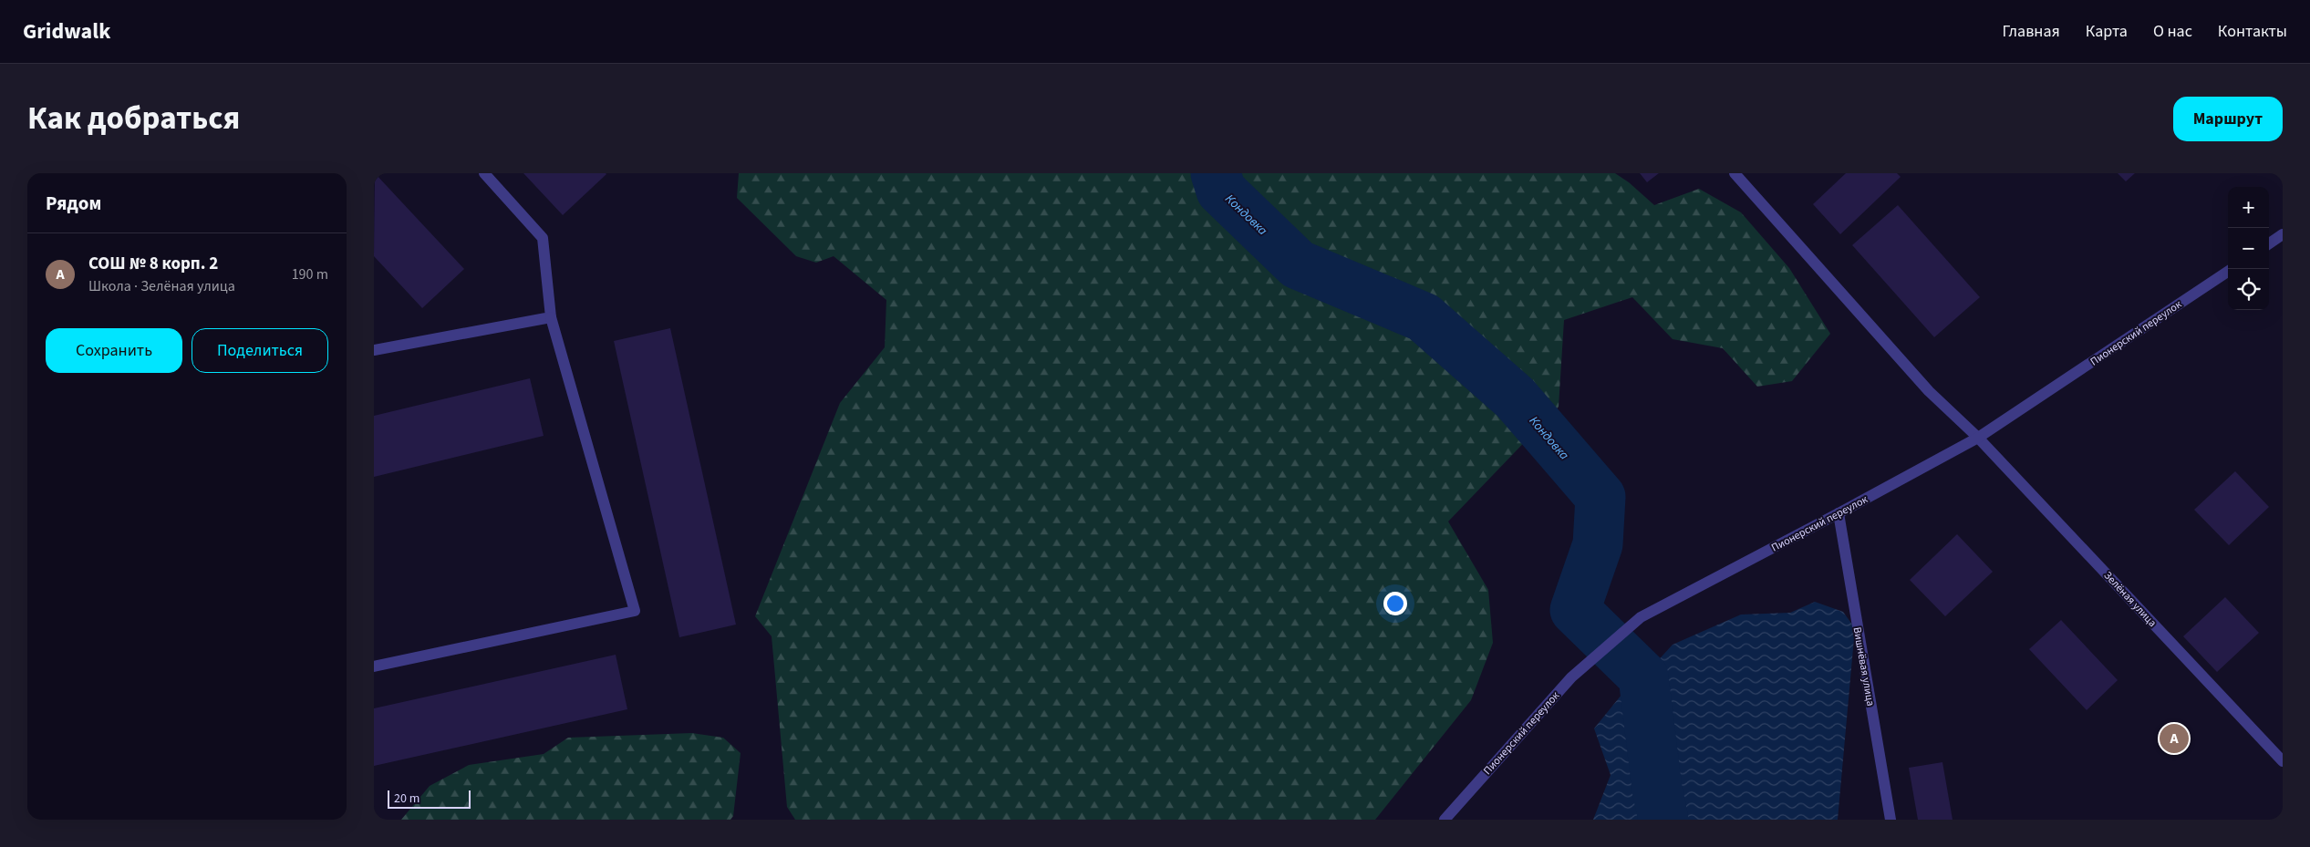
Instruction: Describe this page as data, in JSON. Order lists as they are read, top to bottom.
{
  "streets": {
    "street": ["Пионерский переулок", "Зелёная улица", "Вишнёвая улица"]
  },
  "crossings": [
    ["Пионерский переулок", "Зелёная улица"],
    ["Пионерский переулок", "Вишнёвая улица"]
  ],
  "water": ["Кондовка"],
  "scale_bar": "20 m",
  "page": {
    "header": "Gridwalk",
    "nav": [
      "Главная",
      "Карта",
      "О нас",
      "Контакты"
    ],
    "title": "Как добраться",
    "buttons": [
      "Маршрут",
      ["Сохранить", "Поделиться"]
    ],
    "heading": "Рядом",
    "map_buttons": ["+", "−"],
    "list": [
      {
        "mark": "A",
        "name": "СОШ № 8 корп. 2",
        "note": "Школа · Зелёная улица",
        "value": "190 m"
      }
    ],
    "pins": "A",
    "scale": "20 m"
  }
}
